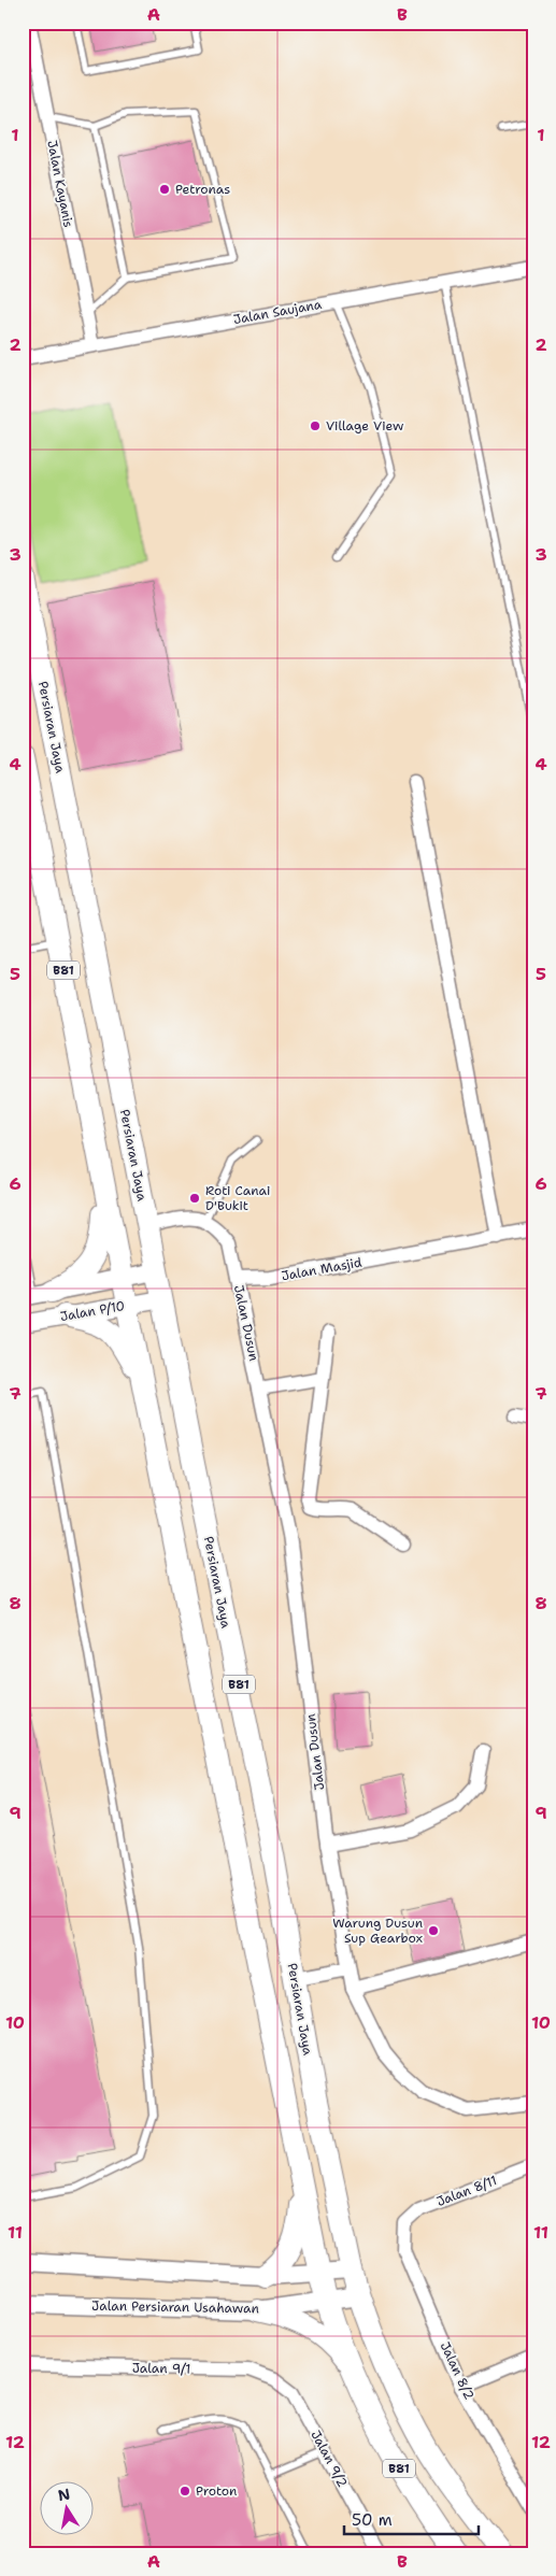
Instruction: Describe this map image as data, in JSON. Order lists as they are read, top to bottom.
{
  "streets": {
    "main road": ["Persiaran Jaya", "B81"],
    "street": [
      "Jalan Kayanis",
      "Jalan Saujana",
      "Jalan Masjid",
      "Jalan P/10",
      "Jalan Dusun",
      "Jalan 8/11",
      "Jalan Persiaran Usahawan",
      "Jalan 9/1",
      "Jalan 8/2",
      "Jalan 9/2"
    ]
  },
  "crossings": [
    ["Jalan Kayanis", "Jalan Saujana"],
    ["Persiaran Jaya", "Jalan P/10"],
    ["Persiaran Jaya", "Jalan Persiaran Usahawan"],
    ["B81", "Jalan P/10"],
    ["B81", "Jalan Persiaran Usahawan"],
    ["Jalan Masjid", "Jalan Dusun"],
    ["Jalan 8/11", "Jalan 8/2"],
    ["Jalan 9/1", "Jalan 9/2"]
  ],
  "places": [
    "Petronas",
    "Village View",
    "Roti Canai D'Bukit",
    "Warung Dusun Sup Gearbox",
    "Proton"
  ],
  "scale_bar": "50 m",
  "north": "top",
  "grid": {
    "columns": ["A", "B"],
    "rows": [
      "1",
      "2",
      "3",
      "4",
      "5",
      "6",
      "7",
      "8",
      "9",
      "10",
      "11",
      "12"
    ]
  }
}
